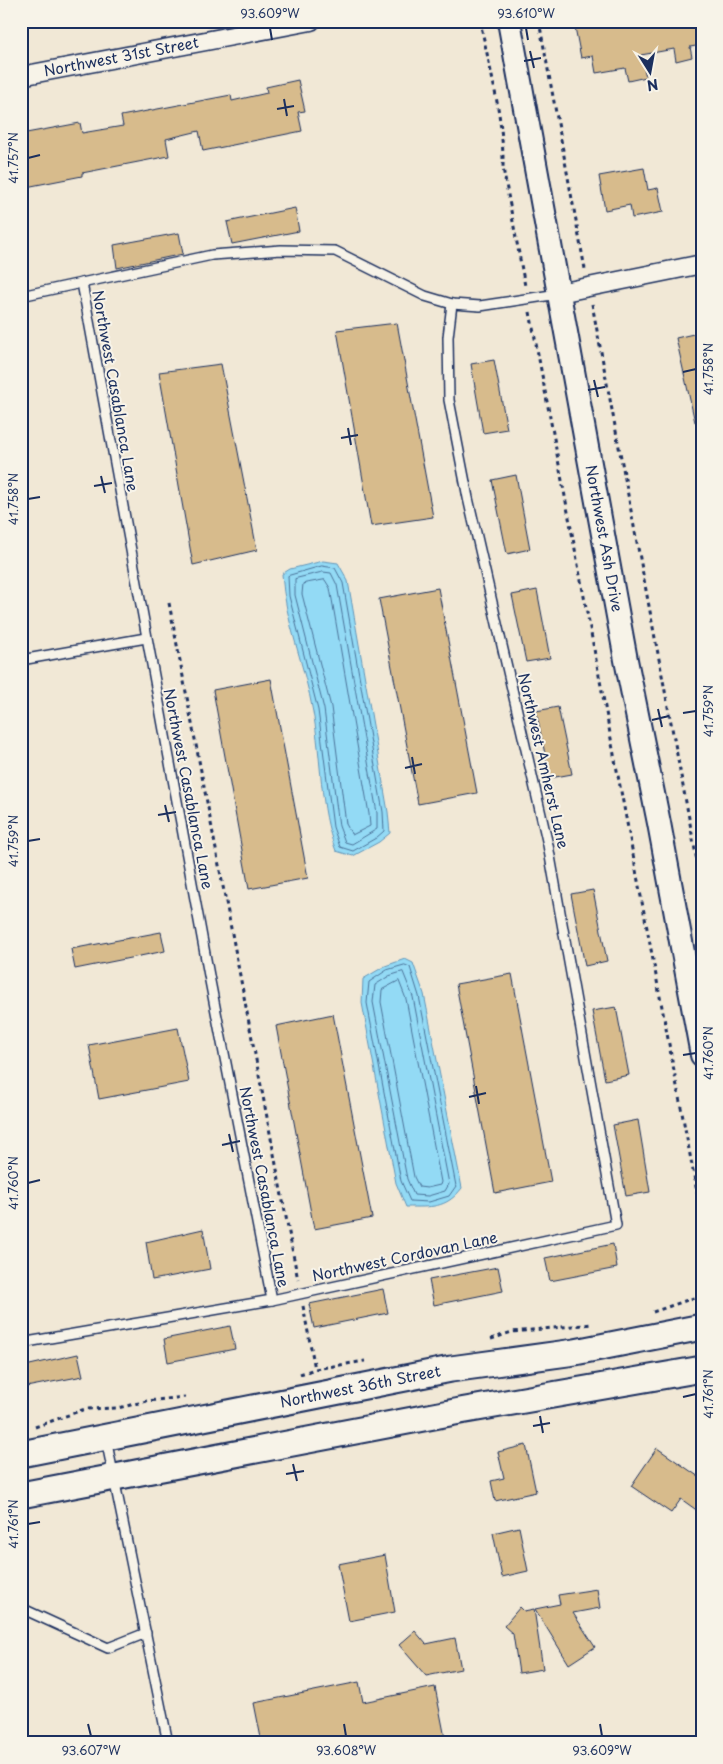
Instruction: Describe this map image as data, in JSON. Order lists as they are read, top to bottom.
{
  "streets": {
    "main road": ["Northwest 36th Street"],
    "street": ["Northwest 31st Street", "Northwest Ash Drive"],
    "lane": ["Northwest Casablanca Lane", "Northwest Amherst Lane", "Northwest Cordovan Lane"]
  },
  "crossings": [
    ["Northwest Casablanca Lane", "Northwest Cordovan Lane"],
    ["Northwest Amherst Lane", "Northwest Cordovan Lane"]
  ],
  "north": "bottom",
  "coordinates": [
    "93.609°W",
    "93.610°W",
    "41.757°N",
    "41.758°N",
    "41.759°N",
    "41.760°N",
    "41.761°N",
    "93.607°W",
    "93.608°W"
  ]
}
